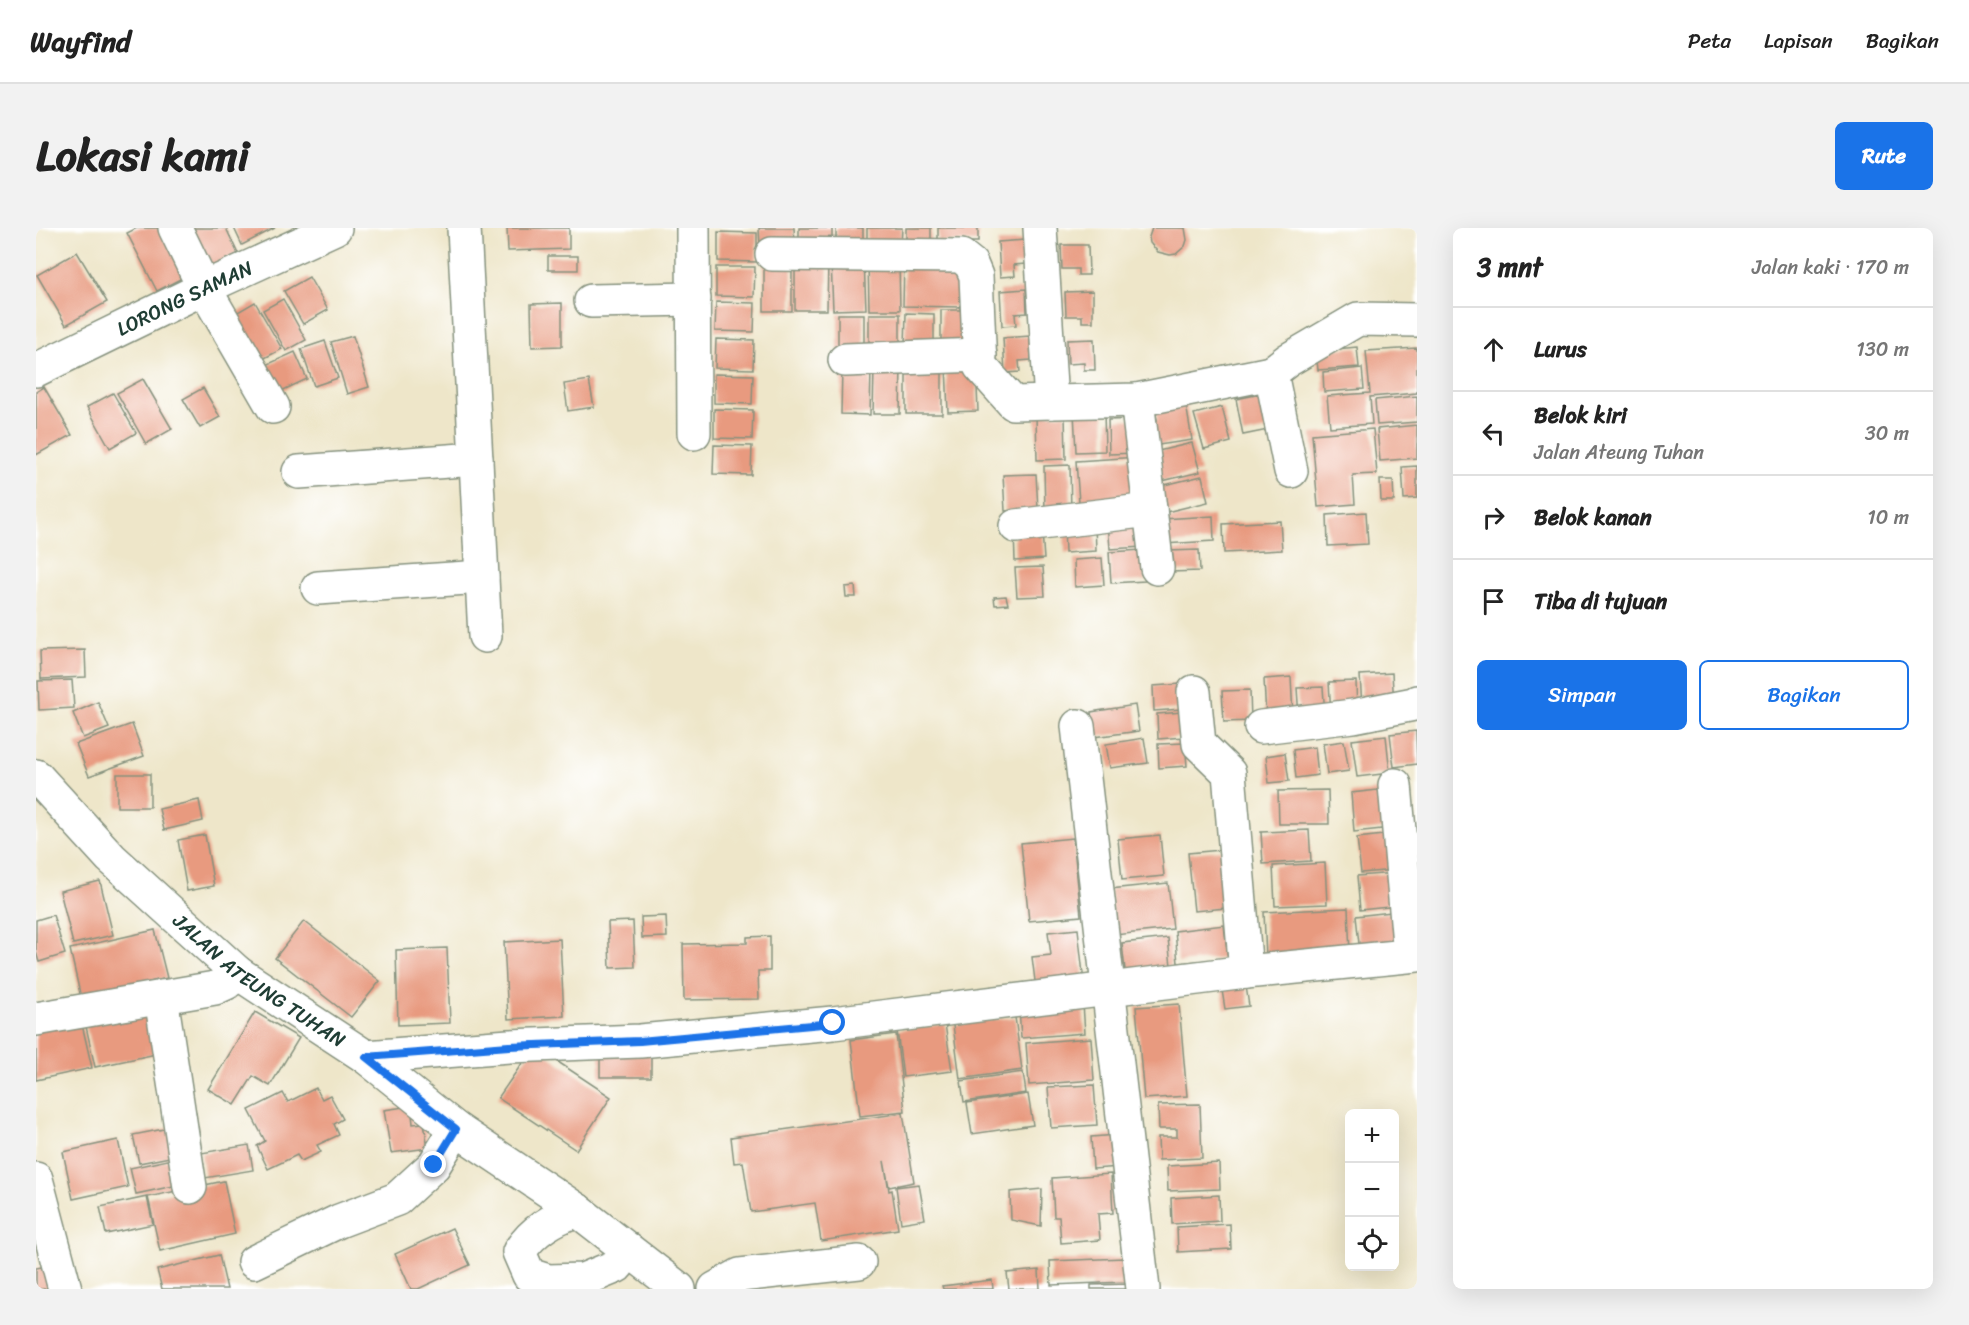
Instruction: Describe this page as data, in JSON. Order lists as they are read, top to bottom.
{
  "streets": {
    "street": ["LORONG SAMAN", "JALAN ATEUNG TUHAN"]
  },
  "page": {
    "header": "Wayfind",
    "nav": ["Peta", "Lapisan", "Bagikan"],
    "title": "Lokasi kami",
    "buttons": [
      "Rute",
      ["Simpan", "Bagikan"]
    ],
    "heading": ["3 mnt", "Jalan kaki · 170 m"],
    "list": [
      ["Lurus", "130 m"],
      ["Belok kiri", "Jalan Ateung Tuhan", "30 m"],
      ["Belok kanan", "10 m"],
      "Tiba di tujuan"
    ],
    "map_buttons": ["+", "−"]
  }
}
